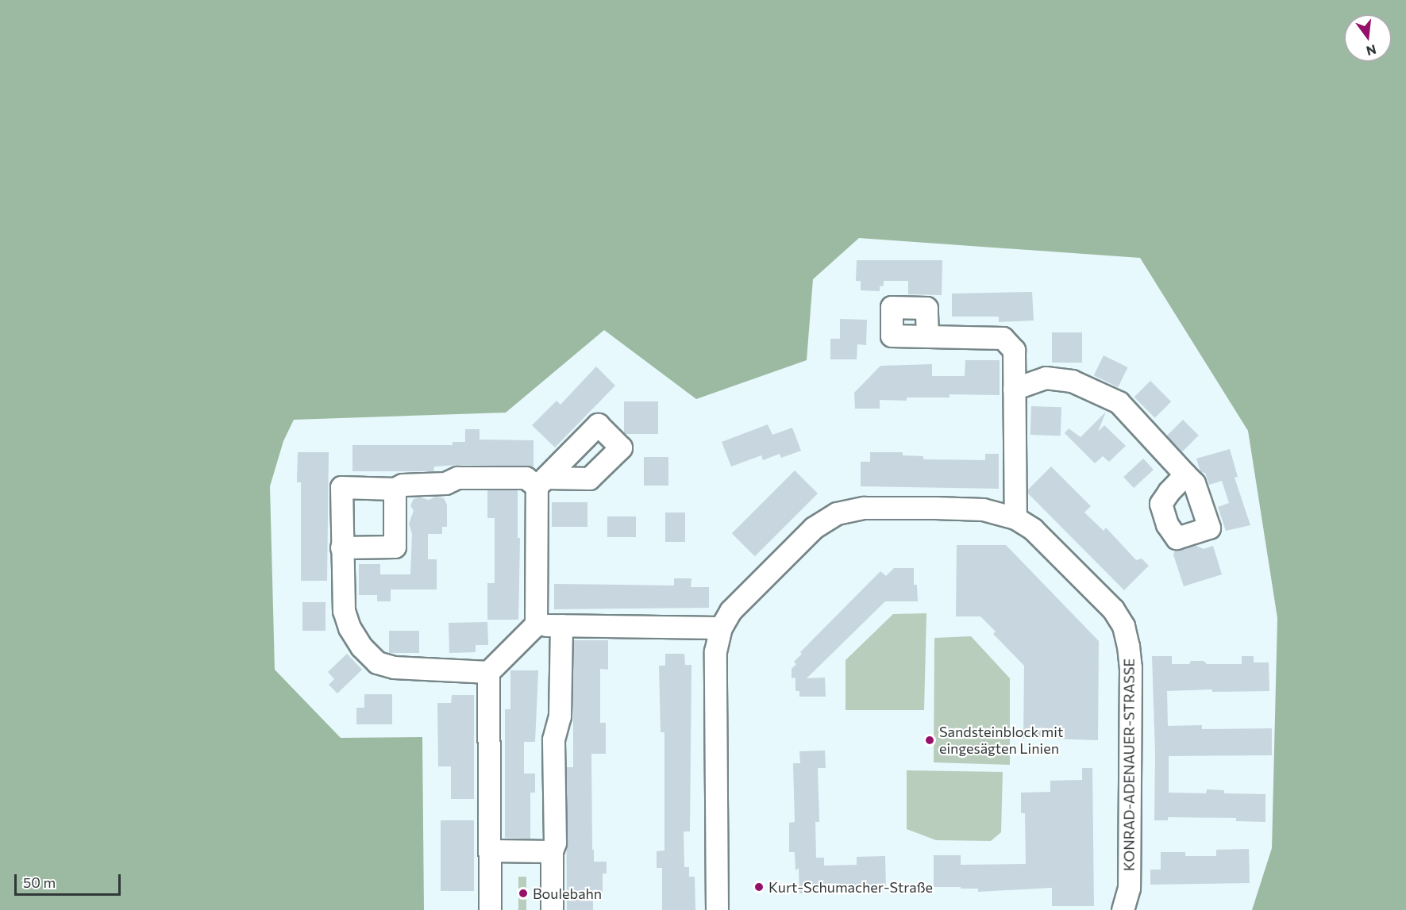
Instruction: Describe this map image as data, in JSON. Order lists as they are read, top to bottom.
{
  "streets": {
    "street": ["KONRAD-ADENAUER-STRASSE"]
  },
  "places": ["Sandsteinblock mit eingesägten Linien", "Kurt-Schumacher-Straße", "Boulebahn"],
  "scale_bar": "50 m",
  "north": "bottom"
}
